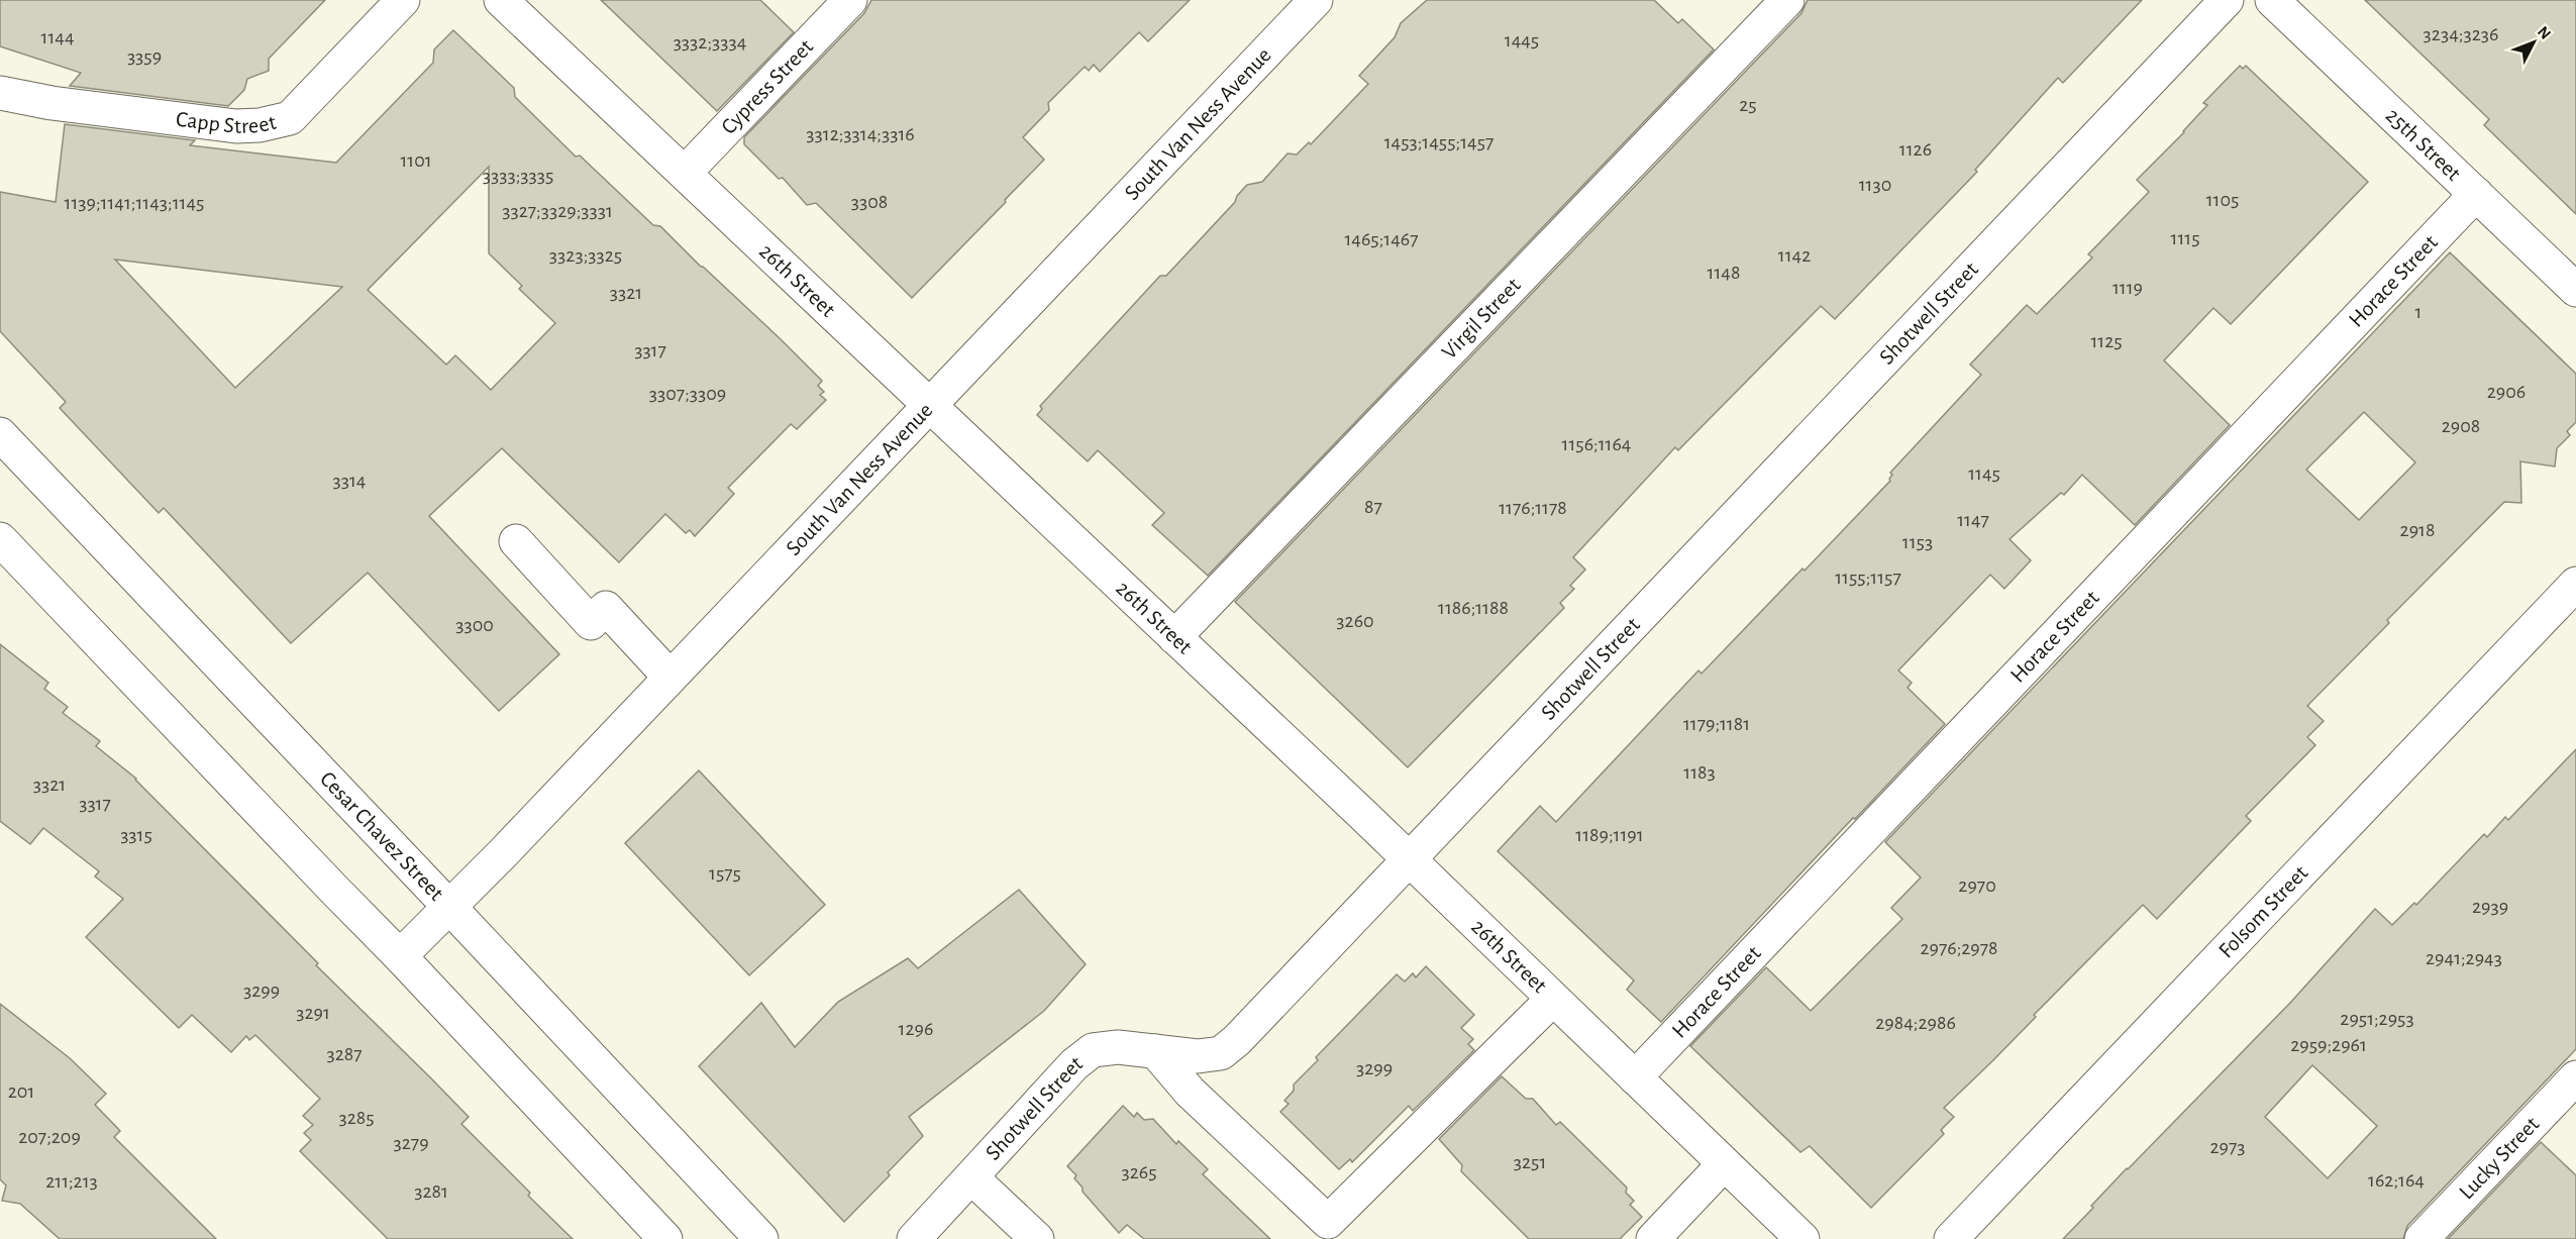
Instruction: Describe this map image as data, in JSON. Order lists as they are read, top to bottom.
{
  "streets": {
    "street": [
      "Cypress Street",
      "Capp Street",
      "South Van Ness Avenue",
      "25th Street",
      "26th Street",
      "Horace Street",
      "Shotwell Street",
      "Virgil Street",
      "Cesar Chavez Street",
      "Folsom Street",
      "Lucky Street"
    ]
  },
  "crossings": [
    ["Cypress Street", "26th Street"],
    ["South Van Ness Avenue", "26th Street"],
    ["South Van Ness Avenue", "Cesar Chavez Street"],
    ["25th Street", "Horace Street"],
    ["26th Street", "Horace Street"],
    ["26th Street", "Shotwell Street"],
    ["26th Street", "Virgil Street"]
  ],
  "house_numbers": [
    "3234;3236",
    "1144",
    "1445",
    "3332;3334",
    "3359",
    "25",
    "3312;3314;3316",
    "1453;1455;1457",
    "1126",
    "1101",
    "3333;3335",
    "1130",
    "1105",
    "3308",
    "1139;1141;1143;1145",
    "3327;3329;3331",
    "1115",
    "1465;1467",
    "3323;3325",
    "1142",
    "1148",
    "1119",
    "3321",
    "1",
    "1125",
    "3317",
    "2906",
    "3307;3309",
    "2908",
    "1156;1164",
    "1145",
    "3314",
    "87",
    "1176;1178",
    "1147",
    "2918",
    "1153",
    "1155;1157",
    "1186;1188",
    "3260",
    "3300",
    "1179;1181",
    "1183",
    "3321",
    "3317",
    "3315",
    "1189;1191",
    "1575",
    "2970",
    "2939",
    "2976;2978",
    "2941;2943",
    "3299",
    "3291",
    "2951;2953",
    "2984;2986",
    "1296",
    "2959;2961",
    "3287",
    "3299",
    "201",
    "3285",
    "207;209",
    "3279",
    "2973",
    "3251",
    "3265",
    "162;164",
    "211;213",
    "3281"
  ],
  "north": "top right"
}
